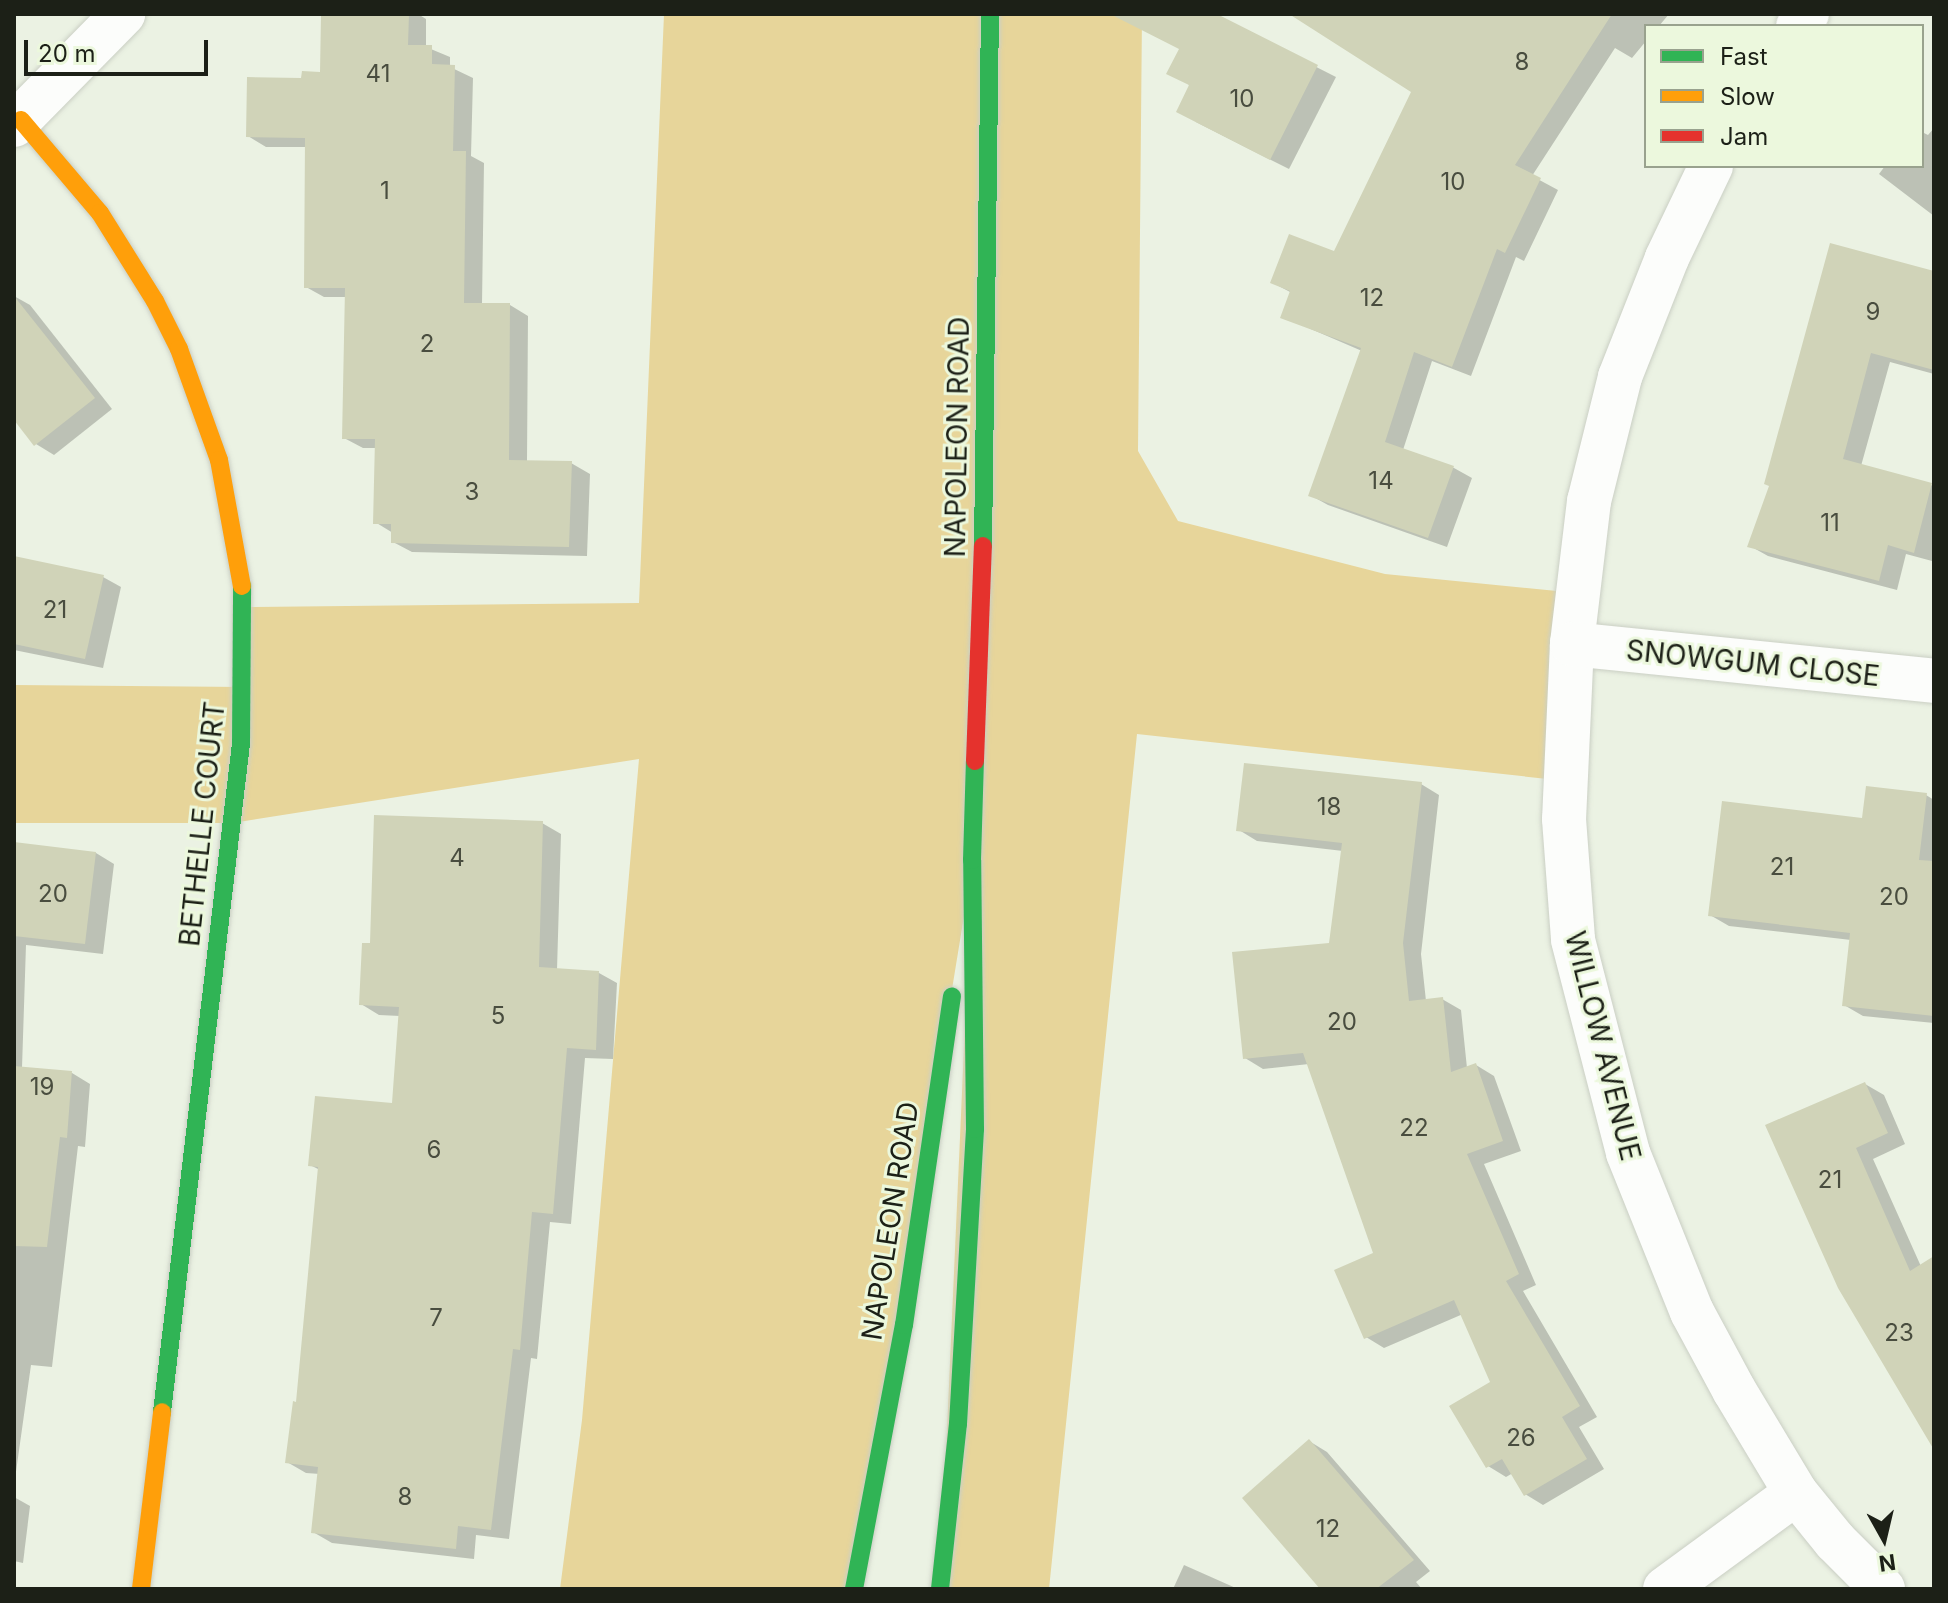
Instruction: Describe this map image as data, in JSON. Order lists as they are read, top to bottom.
{
  "streets": {
    "main road": ["NAPOLEON ROAD", "BETHELLE COURT"],
    "street": ["SNOWGUM CLOSE", "WILLOW AVENUE"]
  },
  "crossings": [
    ["SNOWGUM CLOSE", "WILLOW AVENUE"]
  ],
  "house_numbers": [
    "8",
    "41",
    "10",
    "10",
    "1",
    "12",
    "9",
    "2",
    "14",
    "3",
    "11",
    "21",
    "18",
    "4",
    "21",
    "20",
    "20",
    "5",
    "20",
    "19",
    "22",
    "6",
    "21",
    "7",
    "23",
    "26",
    "8",
    "12"
  ],
  "legend": ["Fast", "Slow", "Jam"],
  "scale_bar": "20 m",
  "north": "bottom"
}
